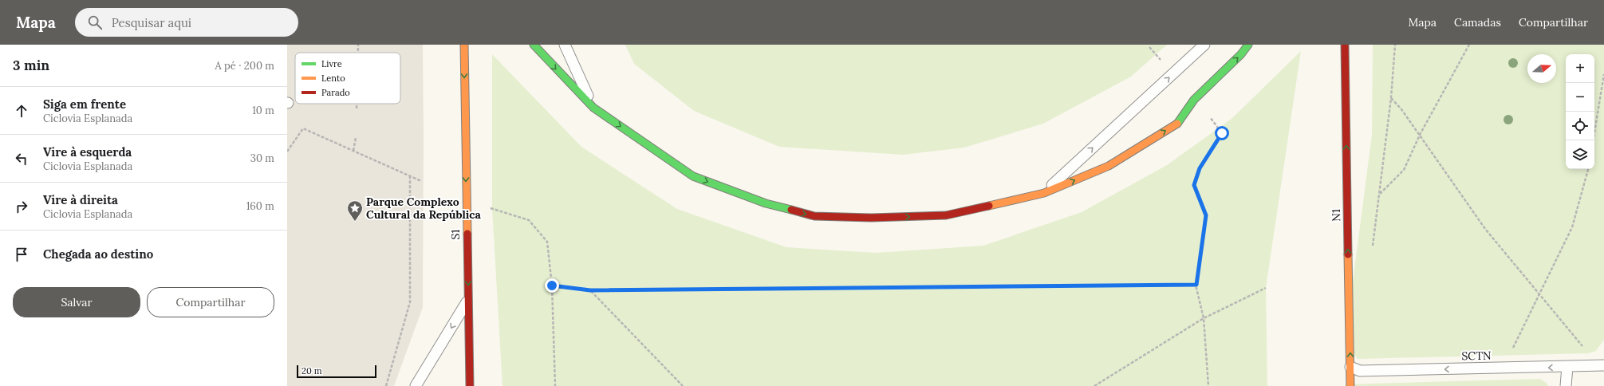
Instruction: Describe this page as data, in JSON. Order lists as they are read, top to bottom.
{
  "streets": {
    "highway": ["N1", "S1"],
    "lane": ["SCTN"]
  },
  "crossings": [
    ["N1", "SCTN"]
  ],
  "one_way": ["N1", "S1", "SCTN"],
  "places": {
    "place": ["Parque Complexo Cultural da República"]
  },
  "legend": ["Livre", "Lento", "Parado"],
  "scale_bar": "20 m",
  "north": "right",
  "page": {
    "header": "Mapa",
    "search": "Pesquisar aqui",
    "nav": ["Mapa", "Camadas", "Compartilhar"],
    "heading": ["3 min", "A pé · 200 m"],
    "map_buttons": ["+", "−"],
    "list": [
      ["Siga em frente", "Ciclovia Esplanada", "10 m"],
      ["Vire à esquerda", "Ciclovia Esplanada", "30 m"],
      ["Vire à direita", "Ciclovia Esplanada", "160 m"],
      "Chegada ao destino"
    ],
    "buttons": ["Salvar", "Compartilhar"],
    "scale": "20 m"
  }
}
